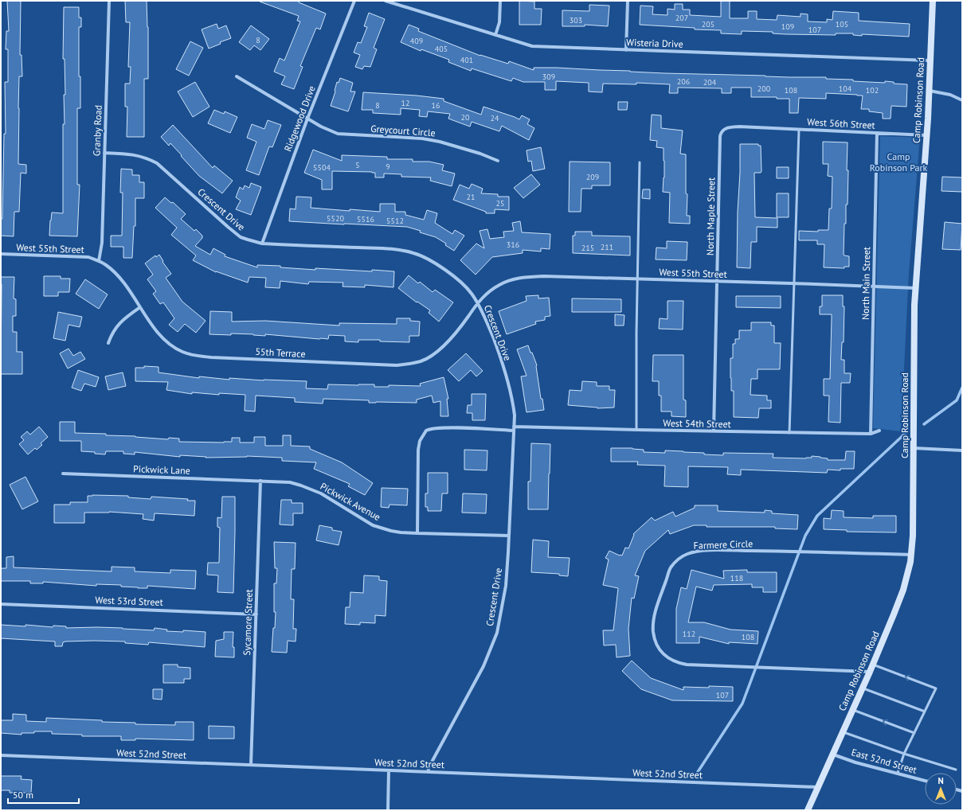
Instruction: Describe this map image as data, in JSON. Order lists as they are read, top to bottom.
{
  "streets": {
    "main road": ["Camp Robinson Road"],
    "street": [
      "Wisteria Drive",
      "Ridgewood Drive",
      "West 56th Street",
      "Granby Road",
      "Greycourt Circle",
      "Crescent Drive",
      "North Maple Street",
      "West 55th Street",
      "North Main Street",
      "55th Terrace",
      "West 54th Street",
      "Pickwick Lane",
      "Pickwick Avenue",
      "Farmere Circle",
      "West 53rd Street",
      "Sycamore Street",
      "West 52nd Street",
      "East 52nd Street"
    ]
  },
  "crossings": [
    ["Wisteria Drive", "Camp Robinson Road"],
    ["Camp Robinson Road", "West 56th Street"],
    ["Camp Robinson Road", "West 55th Street"],
    ["Camp Robinson Road", "Farmere Circle"],
    ["Camp Robinson Road", "West 52nd Street"],
    ["Camp Robinson Road", "East 52nd Street"],
    ["Ridgewood Drive", "Greycourt Circle"],
    ["Ridgewood Drive", "Crescent Drive"],
    ["West 56th Street", "North Maple Street"],
    ["West 56th Street", "North Main Street"],
    ["Granby Road", "Crescent Drive"],
    ["Granby Road", "West 55th Street"],
    ["Granby Road", "55th Terrace"],
    ["Crescent Drive", "West 55th Street"],
    ["Crescent Drive", "55th Terrace"],
    ["Crescent Drive", "West 54th Street"],
    ["Crescent Drive", "Pickwick Avenue"],
    ["Crescent Drive", "West 52nd Street"],
    ["North Maple Street", "West 55th Street"],
    ["North Maple Street", "West 54th Street"],
    ["West 55th Street", "North Main Street"],
    ["West 55th Street", "55th Terrace"],
    ["North Main Street", "West 54th Street"],
    ["Pickwick Lane", "Pickwick Avenue"],
    ["Pickwick Lane", "Sycamore Street"],
    ["Pickwick Avenue", "Sycamore Street"],
    ["West 53rd Street", "Sycamore Street"],
    ["Sycamore Street", "West 52nd Street"]
  ],
  "parks": ["Camp Robinson Park"],
  "house_numbers": [
    "207",
    "303",
    "205",
    "105",
    "109",
    "107",
    "8",
    "409",
    "405",
    "401",
    "309",
    "206",
    "204",
    "200",
    "104",
    "108",
    "102",
    "12",
    "8",
    "16",
    "20",
    "24",
    "5",
    "9",
    "5504",
    "209",
    "21",
    "25",
    "5520",
    "5516",
    "5512",
    "316",
    "211",
    "215",
    "118",
    "112",
    "108",
    "107"
  ],
  "scale_bar": "50 m",
  "north": "top"
}
